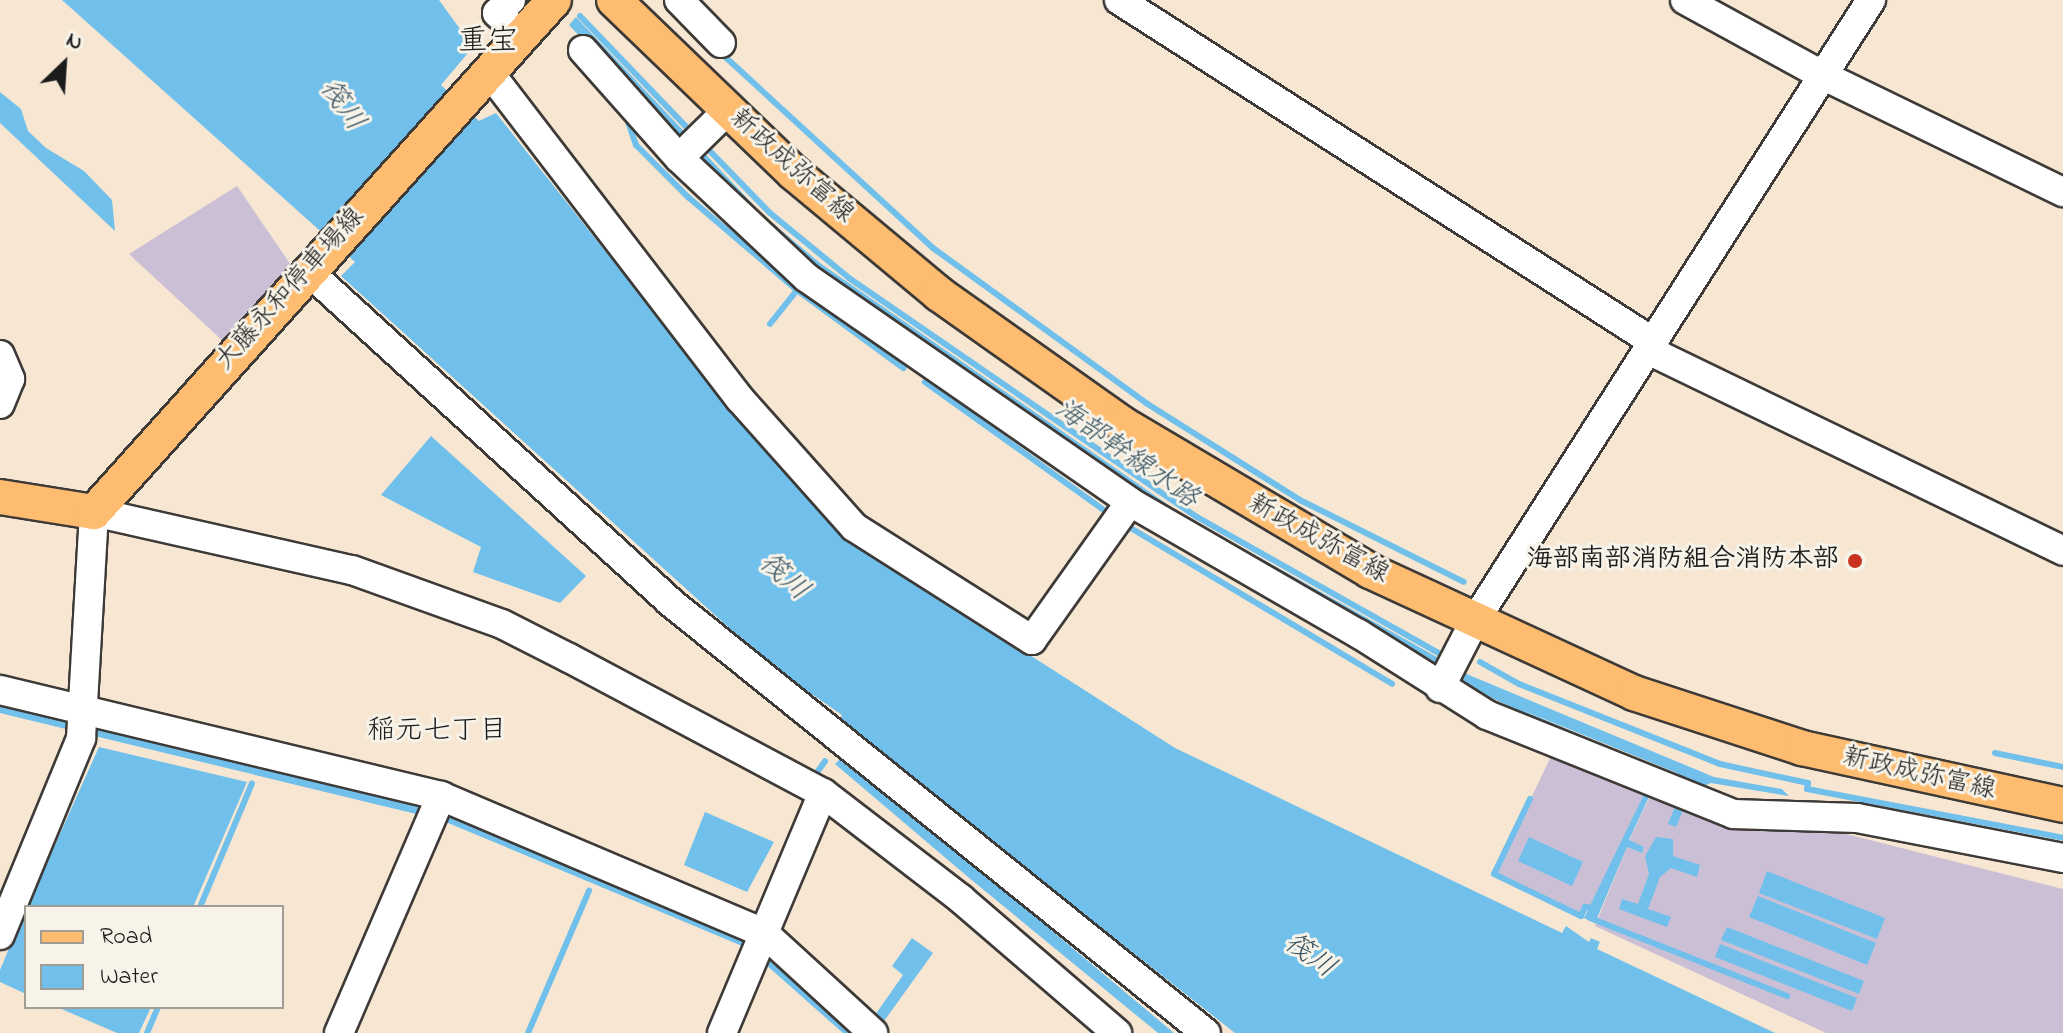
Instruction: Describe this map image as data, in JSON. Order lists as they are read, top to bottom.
{
  "streets": {
    "main road": ["新政成弥富線", "大藤永和停車場線"]
  },
  "districts": ["重宝", "稲元七丁目"],
  "water": ["筏川", "海部幹線水路"],
  "places": ["海部南部消防組合消防本部"],
  "legend": ["Road", "Water"],
  "north": "top right"
}
